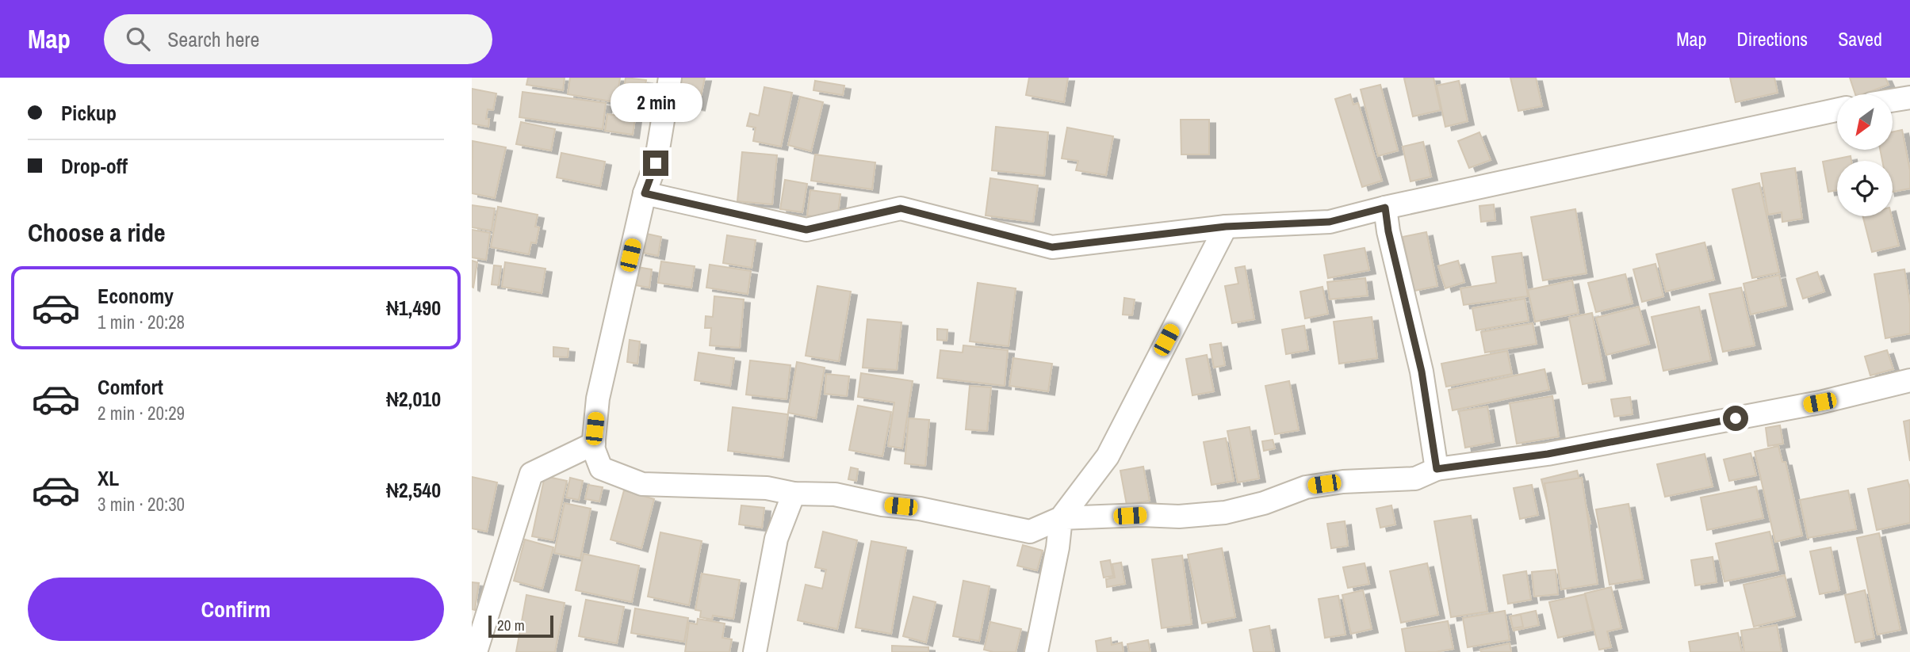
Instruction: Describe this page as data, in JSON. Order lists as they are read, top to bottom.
{
  "scale_bar": "20 m",
  "north": "bottom left",
  "page": {
    "header": "Map",
    "search": "Search here",
    "nav": ["Map", "Directions", "Saved"],
    "banner": ["Pickup", "Drop-off"],
    "bubble": "2 min",
    "heading": "Choose a ride",
    "list": [
      {
        "name": "Economy",
        "note": "1 min · 20:28",
        "value": "₦1,490"
      },
      {
        "name": "Comfort",
        "note": "2 min · 20:29",
        "value": "₦2,010"
      },
      {
        "name": "XL",
        "note": "3 min · 20:30",
        "value": "₦2,540"
      }
    ],
    "buttons": "Confirm",
    "scale": "20 m"
  }
}
